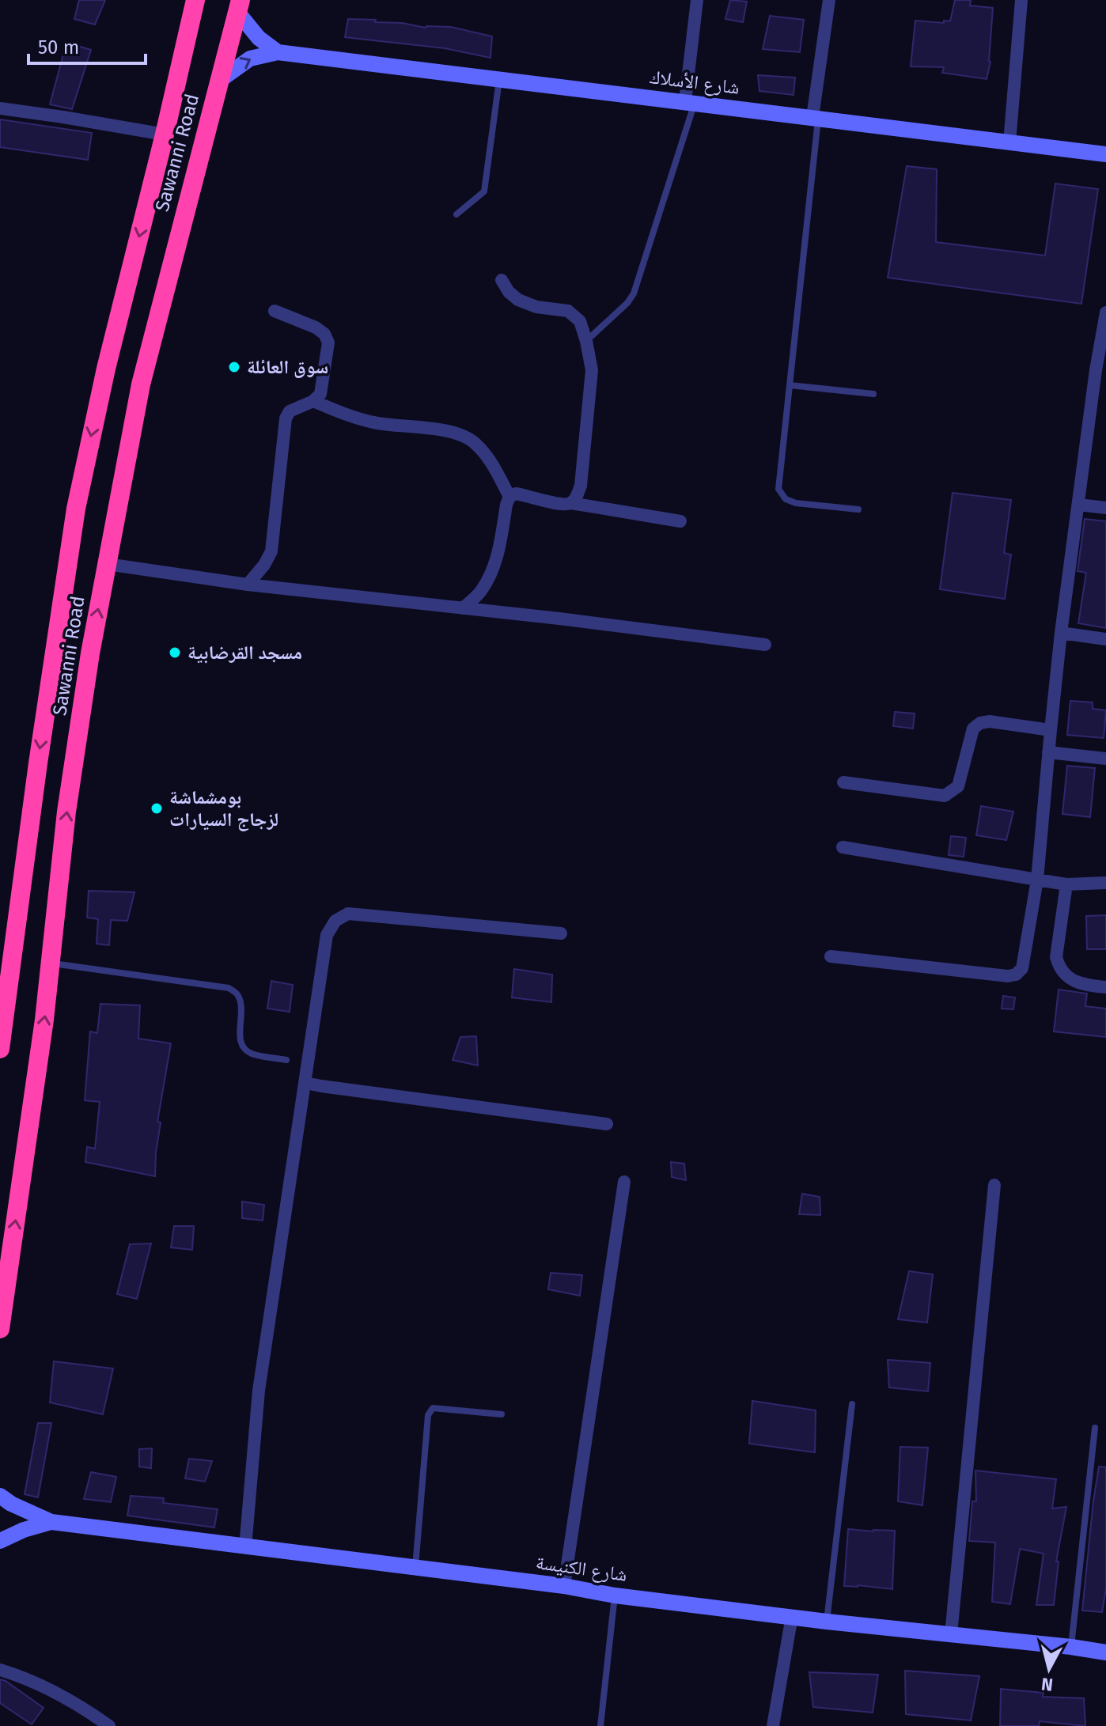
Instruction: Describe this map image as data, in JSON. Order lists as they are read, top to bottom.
{
  "streets": {
    "highway": ["Sawanni Road"],
    "main road": ["شارع الأسلاك", "شارع الكنيسة"]
  },
  "crossings": [
    ["شارع الأسلاك", "Sawanni Road"]
  ],
  "places": ["سوق العائلة", "مسجد القرضابية", "بومشماشة لزجاج السيارات"],
  "scale_bar": "50 m",
  "north": "bottom"
}
